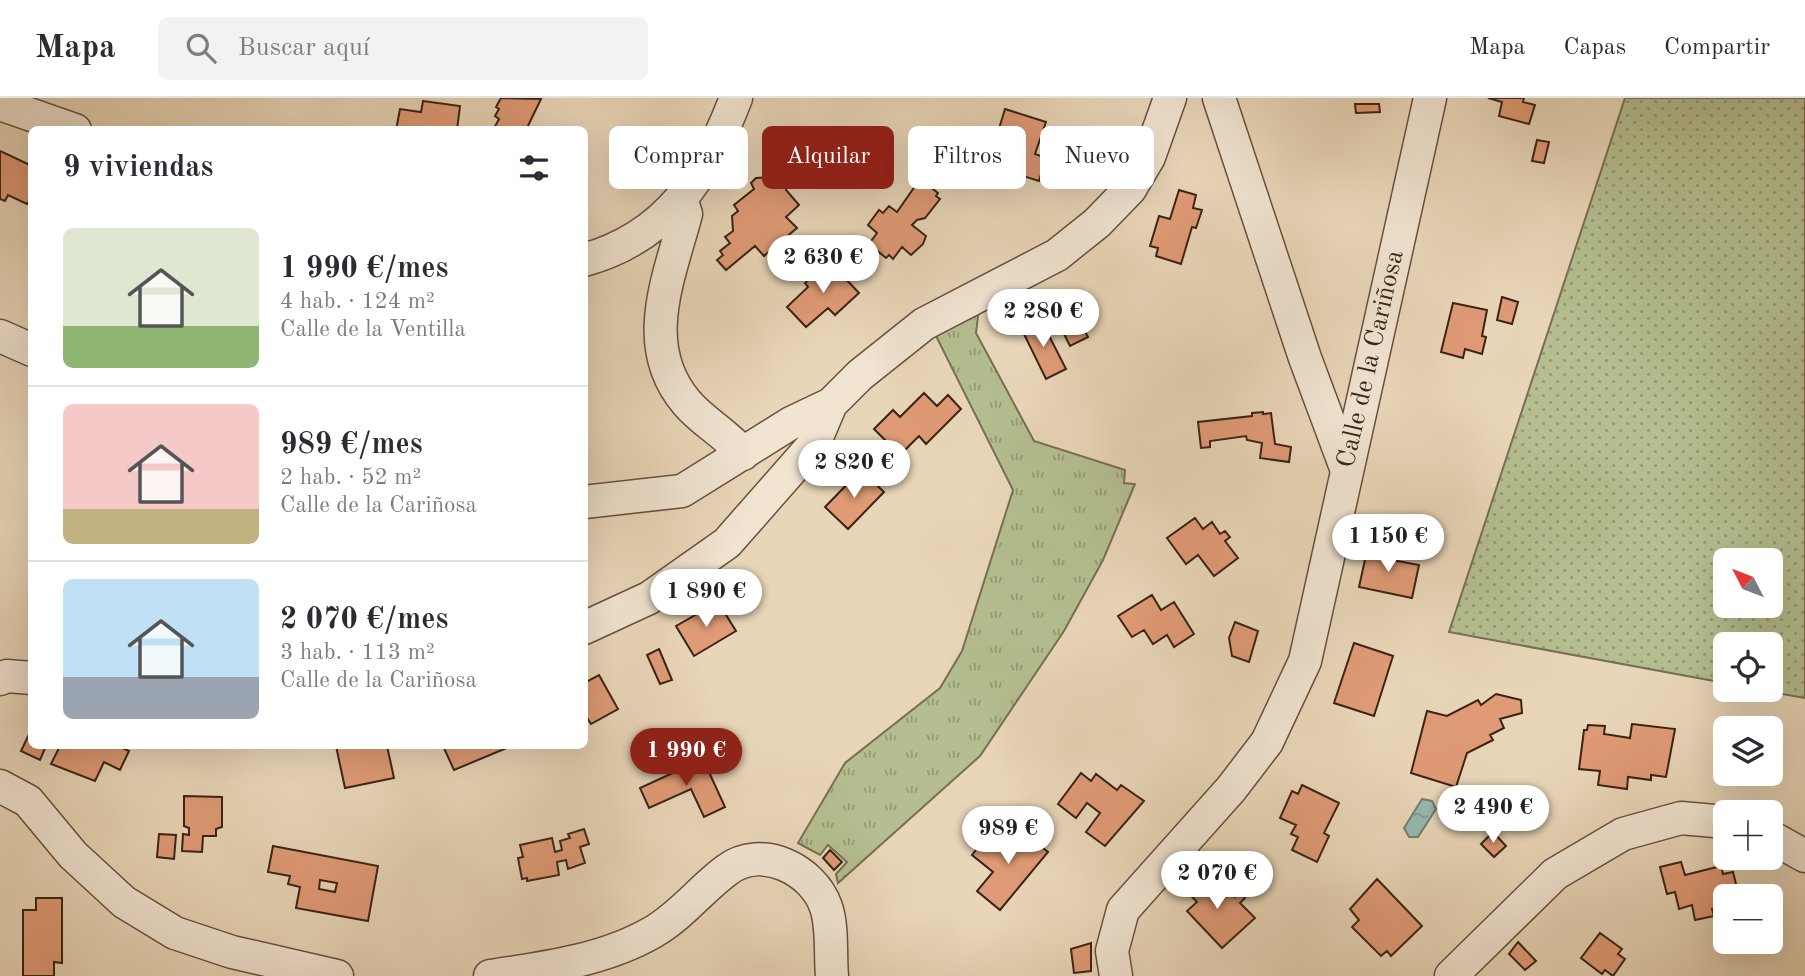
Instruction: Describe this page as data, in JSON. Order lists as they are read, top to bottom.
{
  "streets": {
    "street": ["Calle de la Cariñosa"]
  },
  "north": "top left",
  "page": {
    "header": "Mapa",
    "search": "Buscar aquí",
    "nav": ["Mapa", "Capas", "Compartir"],
    "chip": [
      "Comprar",
      "Alquilar",
      "Filtros",
      "Nuevo"
    ],
    "heading": "9 viviendas",
    "list": [
      {
        "name": "1 990 €/mes",
        "note": "4 hab. · 124 m² · Calle de la Ventilla"
      },
      {
        "name": "989 €/mes",
        "note": "2 hab. · 52 m² · Calle de la Cariñosa"
      },
      {
        "name": "2 070 €/mes",
        "note": "3 hab. · 113 m² · Calle de la Cariñosa"
      }
    ],
    "price": [
      "2 630 €",
      "2 280 €",
      "2 820 €",
      "1 150 €",
      "1 890 €",
      "1 990 €",
      "2 490 €",
      "989 €",
      "2 070 €"
    ],
    "map_buttons": ["+", "−"]
  }
}
